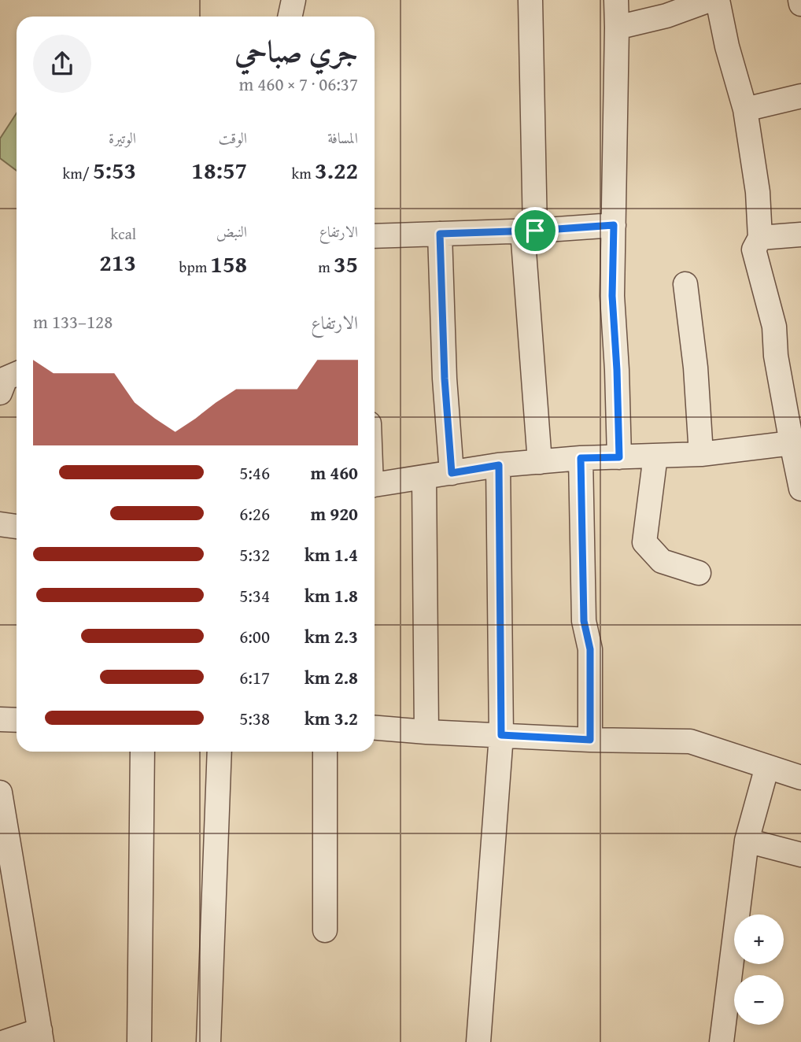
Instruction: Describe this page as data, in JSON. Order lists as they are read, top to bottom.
{
  "page": {
    "heading": ["جري صباحي", "06:37 · 7 × 460 m"],
    "stats": [
      ["المسافة", "3.22 km"],
      ["الوقت", "18:57"],
      ["الوتيرة", "5:53 /km"],
      ["الارتفاع", "35 m"],
      ["النبض", "158 bpm"],
      ["kcal", "213"]
    ],
    "chart": ["الارتفاع", "128–133 m"],
    "list": [
      {
        "name": "460 m",
        "note": "5:46"
      },
      {
        "name": "920 m",
        "note": "6:26"
      },
      {
        "name": "1.4 km",
        "note": "5:32"
      },
      {
        "name": "1.8 km",
        "note": "5:34"
      },
      {
        "name": "2.3 km",
        "note": "6:00"
      },
      {
        "name": "2.8 km",
        "note": "6:17"
      },
      {
        "name": "3.2 km",
        "note": "5:38"
      }
    ],
    "map_buttons": ["+", "−"]
  }
}
